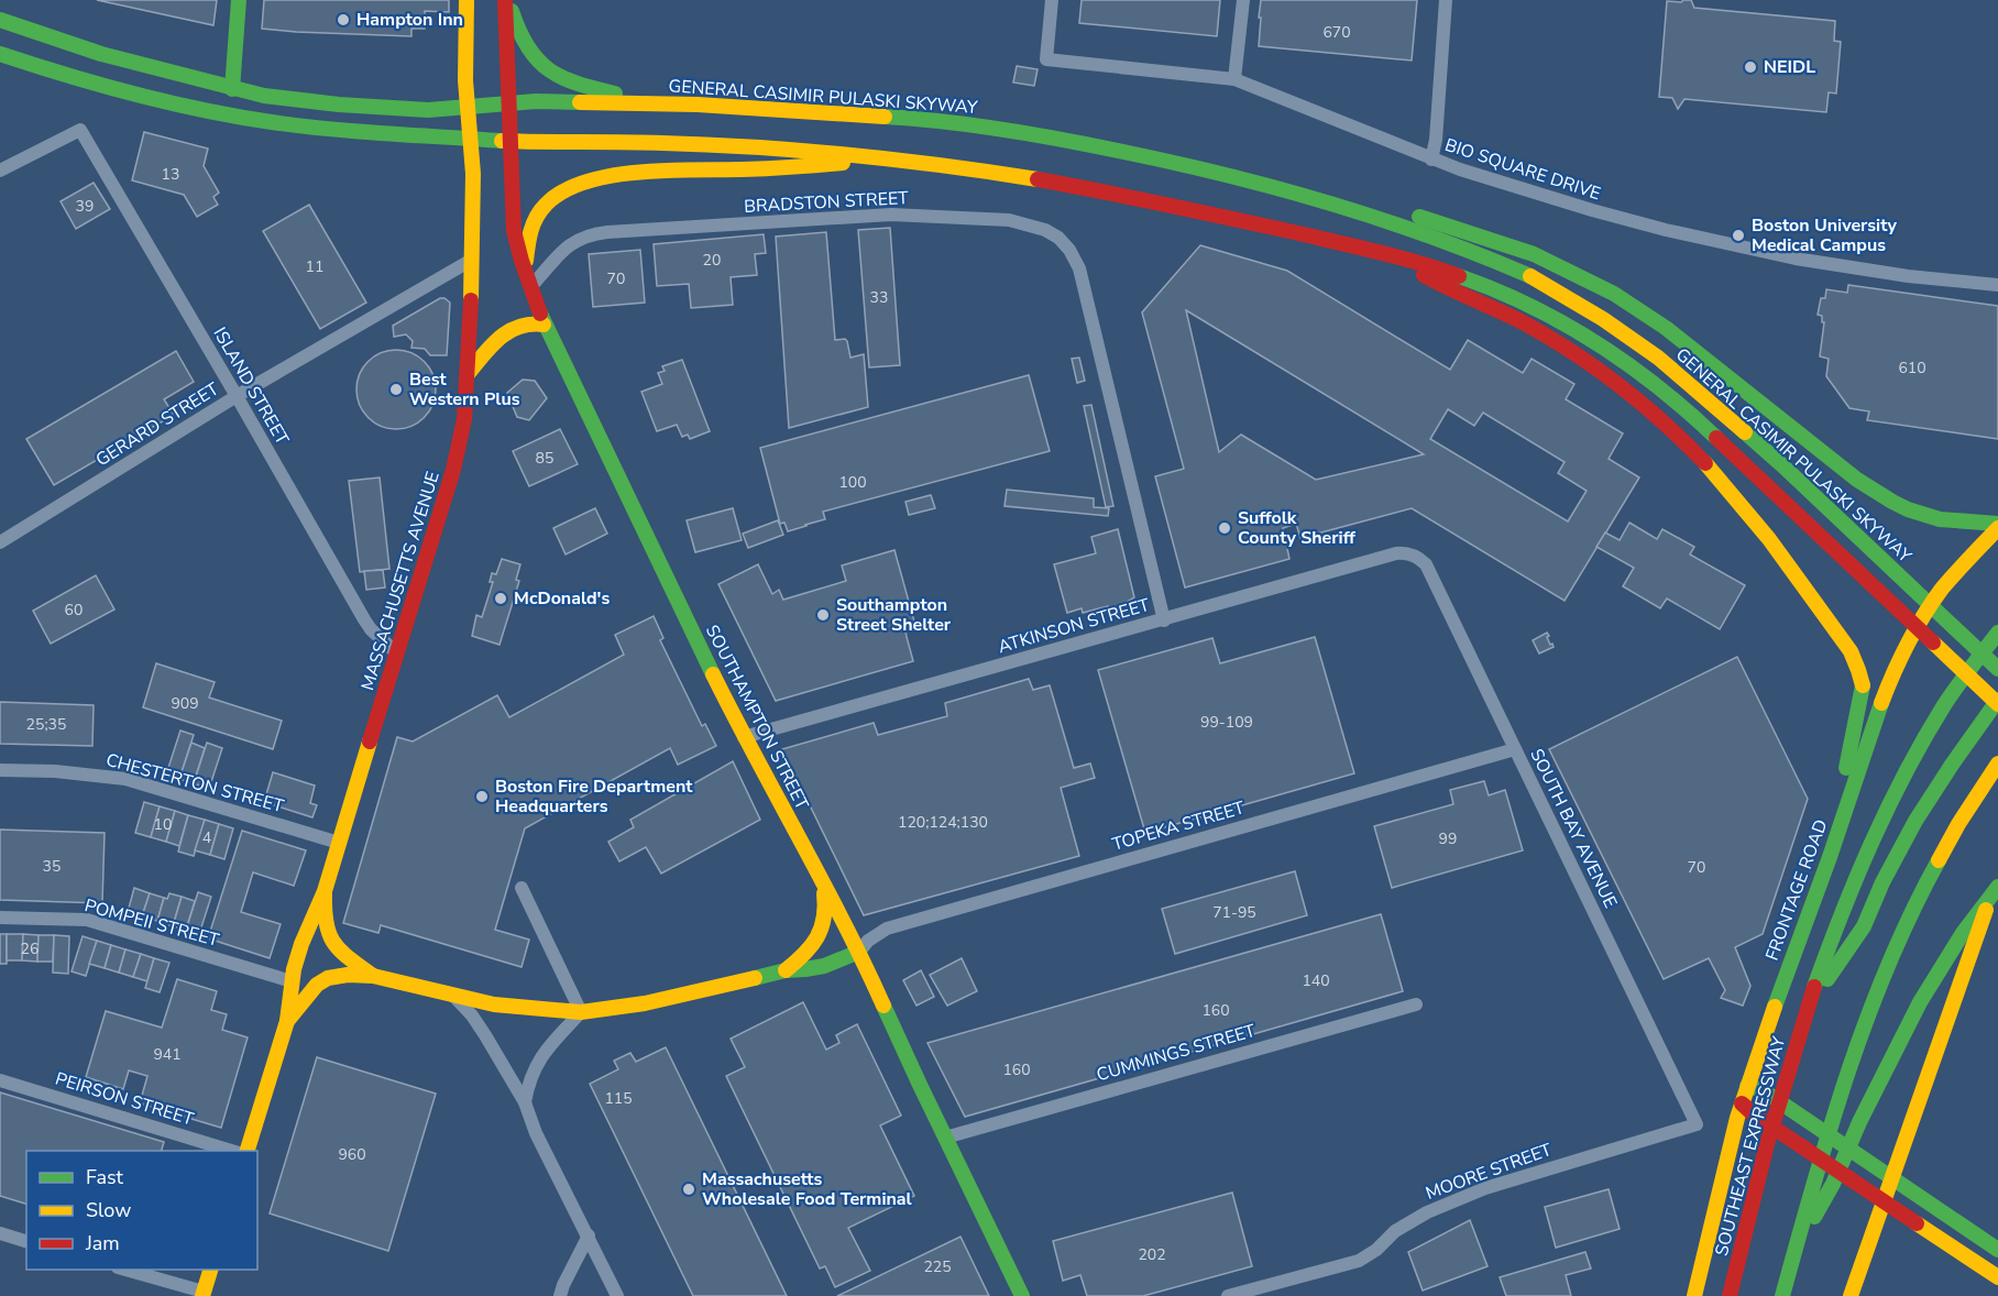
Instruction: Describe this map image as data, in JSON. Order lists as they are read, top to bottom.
{
  "streets": {
    "main road": [
      "GENERAL CASIMIR PULASKI SKYWAY",
      "MASSACHUSETTS AVENUE",
      "SOUTHAMPTON STREET",
      "FRONTAGE ROAD",
      "SOUTHEAST EXPRESSWAY"
    ],
    "street": [
      "BIO SQUARE DRIVE",
      "BRADSTON STREET",
      "ISLAND STREET",
      "GERARD STREET",
      "ATKINSON STREET",
      "CHESTERTON STREET",
      "TOPEKA STREET",
      "SOUTH BAY AVENUE",
      "POMPEII STREET",
      "CUMMINGS STREET",
      "PEIRSON STREET",
      "MOORE STREET"
    ]
  },
  "crossings": [
    ["GENERAL CASIMIR PULASKI SKYWAY", "MASSACHUSETTS AVENUE"],
    ["GENERAL CASIMIR PULASKI SKYWAY", "SOUTHAMPTON STREET"],
    ["BRADSTON STREET", "ATKINSON STREET"],
    ["BRADSTON STREET", "SOUTHAMPTON STREET"],
    ["ISLAND STREET", "GERARD STREET"],
    ["ISLAND STREET", "MASSACHUSETTS AVENUE"],
    ["GERARD STREET", "MASSACHUSETTS AVENUE"],
    ["MASSACHUSETTS AVENUE", "CHESTERTON STREET"],
    ["MASSACHUSETTS AVENUE", "POMPEII STREET"],
    ["ATKINSON STREET", "SOUTHAMPTON STREET"],
    ["ATKINSON STREET", "SOUTH BAY AVENUE"],
    ["SOUTHAMPTON STREET", "TOPEKA STREET"],
    ["SOUTHAMPTON STREET", "CUMMINGS STREET"],
    ["TOPEKA STREET", "SOUTH BAY AVENUE"],
    ["SOUTH BAY AVENUE", "MOORE STREET"]
  ],
  "places": [
    "Hampton Inn",
    "NEIDL",
    "Boston University Medical Campus",
    "Best Western Plus",
    "Suffolk County Sheriff",
    "McDonald's",
    "Southampton Street Shelter",
    "Boston Fire Department Headquarters",
    "Massachusetts Wholesale Food Terminal"
  ],
  "house_numbers": [
    "670",
    "13",
    "39",
    "20",
    "11",
    "70",
    "33",
    "610",
    "85",
    "100",
    "60",
    "909",
    "99-109",
    "25;35",
    "120;124;130",
    "10",
    "4",
    "99",
    "35",
    "70",
    "71-95",
    "26",
    "140",
    "160",
    "941",
    "160",
    "115",
    "960",
    "202",
    "225"
  ],
  "legend": ["Fast", "Slow", "Jam"]
}
